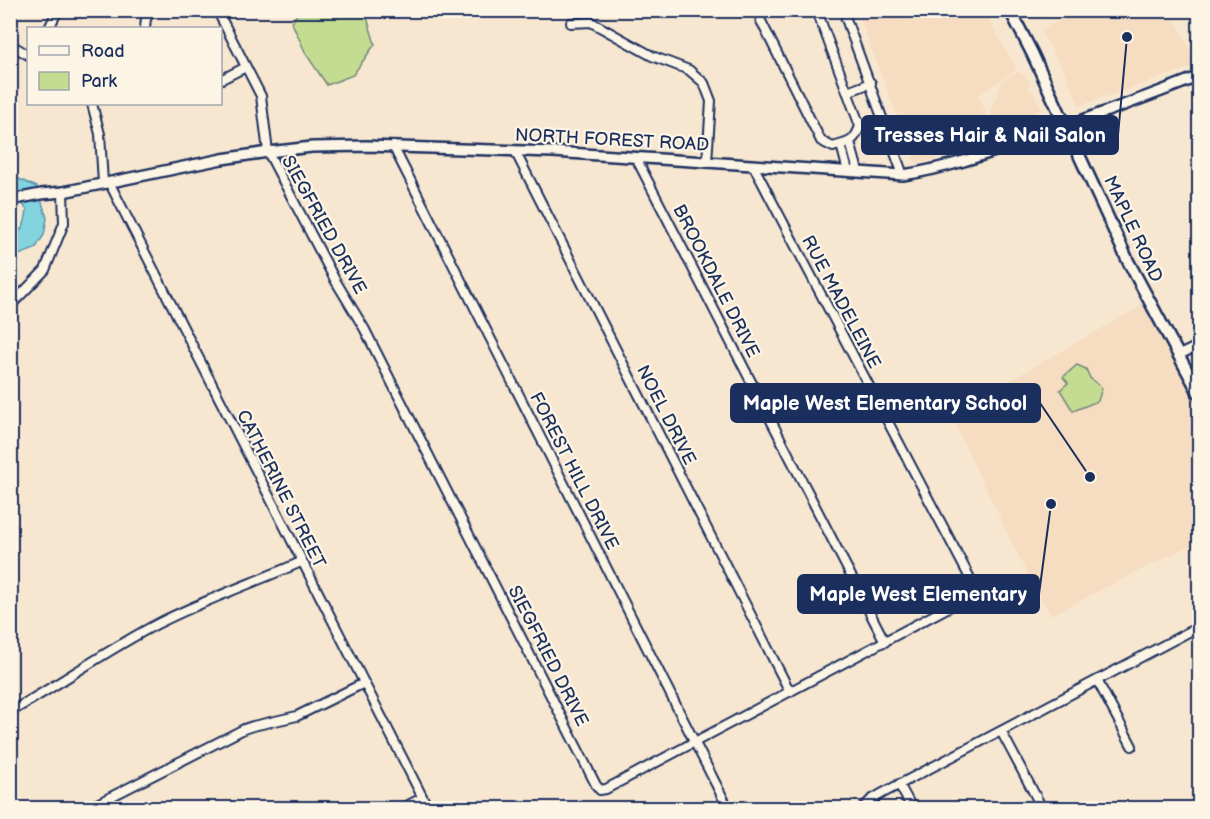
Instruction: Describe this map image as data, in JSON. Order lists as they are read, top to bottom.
{
  "streets": {
    "main road": ["MAPLE ROAD"],
    "street": [
      "NORTH FOREST ROAD",
      "SIEGFRIED DRIVE",
      "BROOKDALE DRIVE",
      "RUE MADELEINE",
      "NOEL DRIVE",
      "FOREST HILL DRIVE",
      "CATHERINE STREET"
    ]
  },
  "crossings": [
    ["NORTH FOREST ROAD", "SIEGFRIED DRIVE"],
    ["NORTH FOREST ROAD", "MAPLE ROAD"],
    ["NORTH FOREST ROAD", "BROOKDALE DRIVE"],
    ["NORTH FOREST ROAD", "RUE MADELEINE"],
    ["NORTH FOREST ROAD", "NOEL DRIVE"],
    ["NORTH FOREST ROAD", "FOREST HILL DRIVE"],
    ["NORTH FOREST ROAD", "CATHERINE STREET"],
    ["SIEGFRIED DRIVE", "BROOKDALE DRIVE"],
    ["SIEGFRIED DRIVE", "RUE MADELEINE"],
    ["SIEGFRIED DRIVE", "NOEL DRIVE"],
    ["SIEGFRIED DRIVE", "FOREST HILL DRIVE"]
  ],
  "places": ["Tresses Hair & Nail Salon", "Maple West Elementary School", "Maple West Elementary"],
  "legend": ["Road", "Park"]
}
